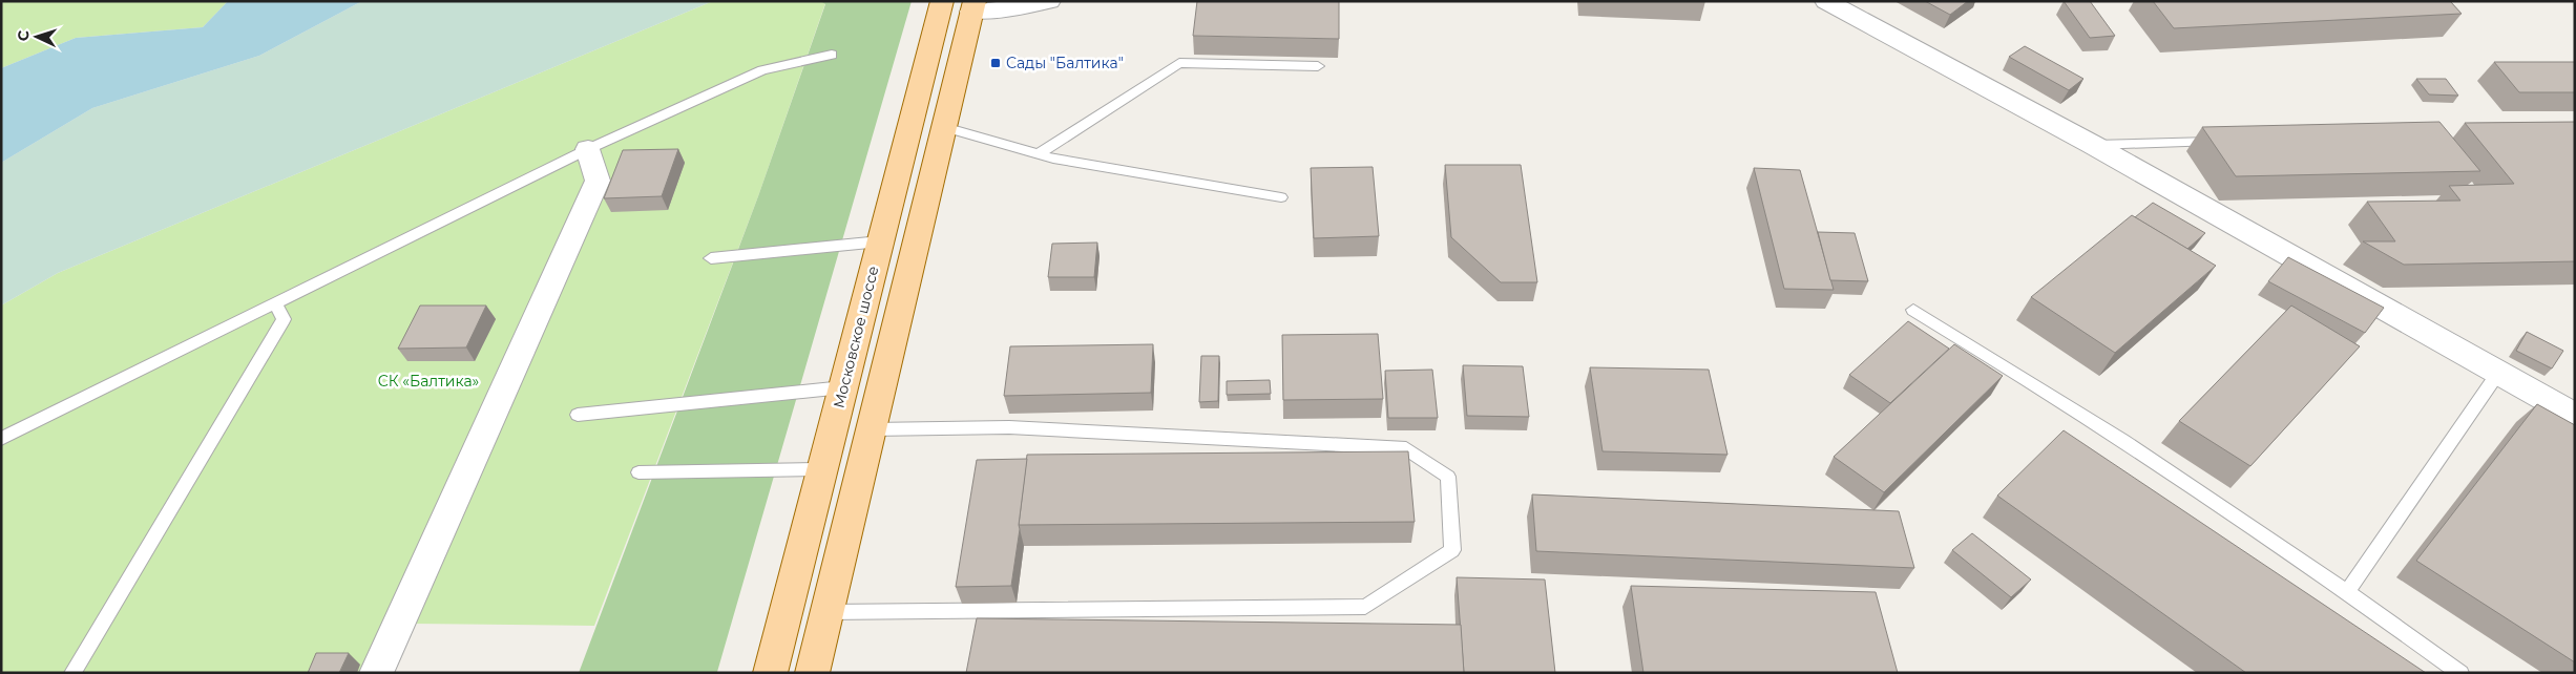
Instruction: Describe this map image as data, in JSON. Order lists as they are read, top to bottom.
{
  "streets": {
    "main road": ["Московское шоссе"]
  },
  "parks": ["СК «Балтика»"],
  "places": {
    "transit": ["Сады \"Балтика\""]
  },
  "north": "left"
}
